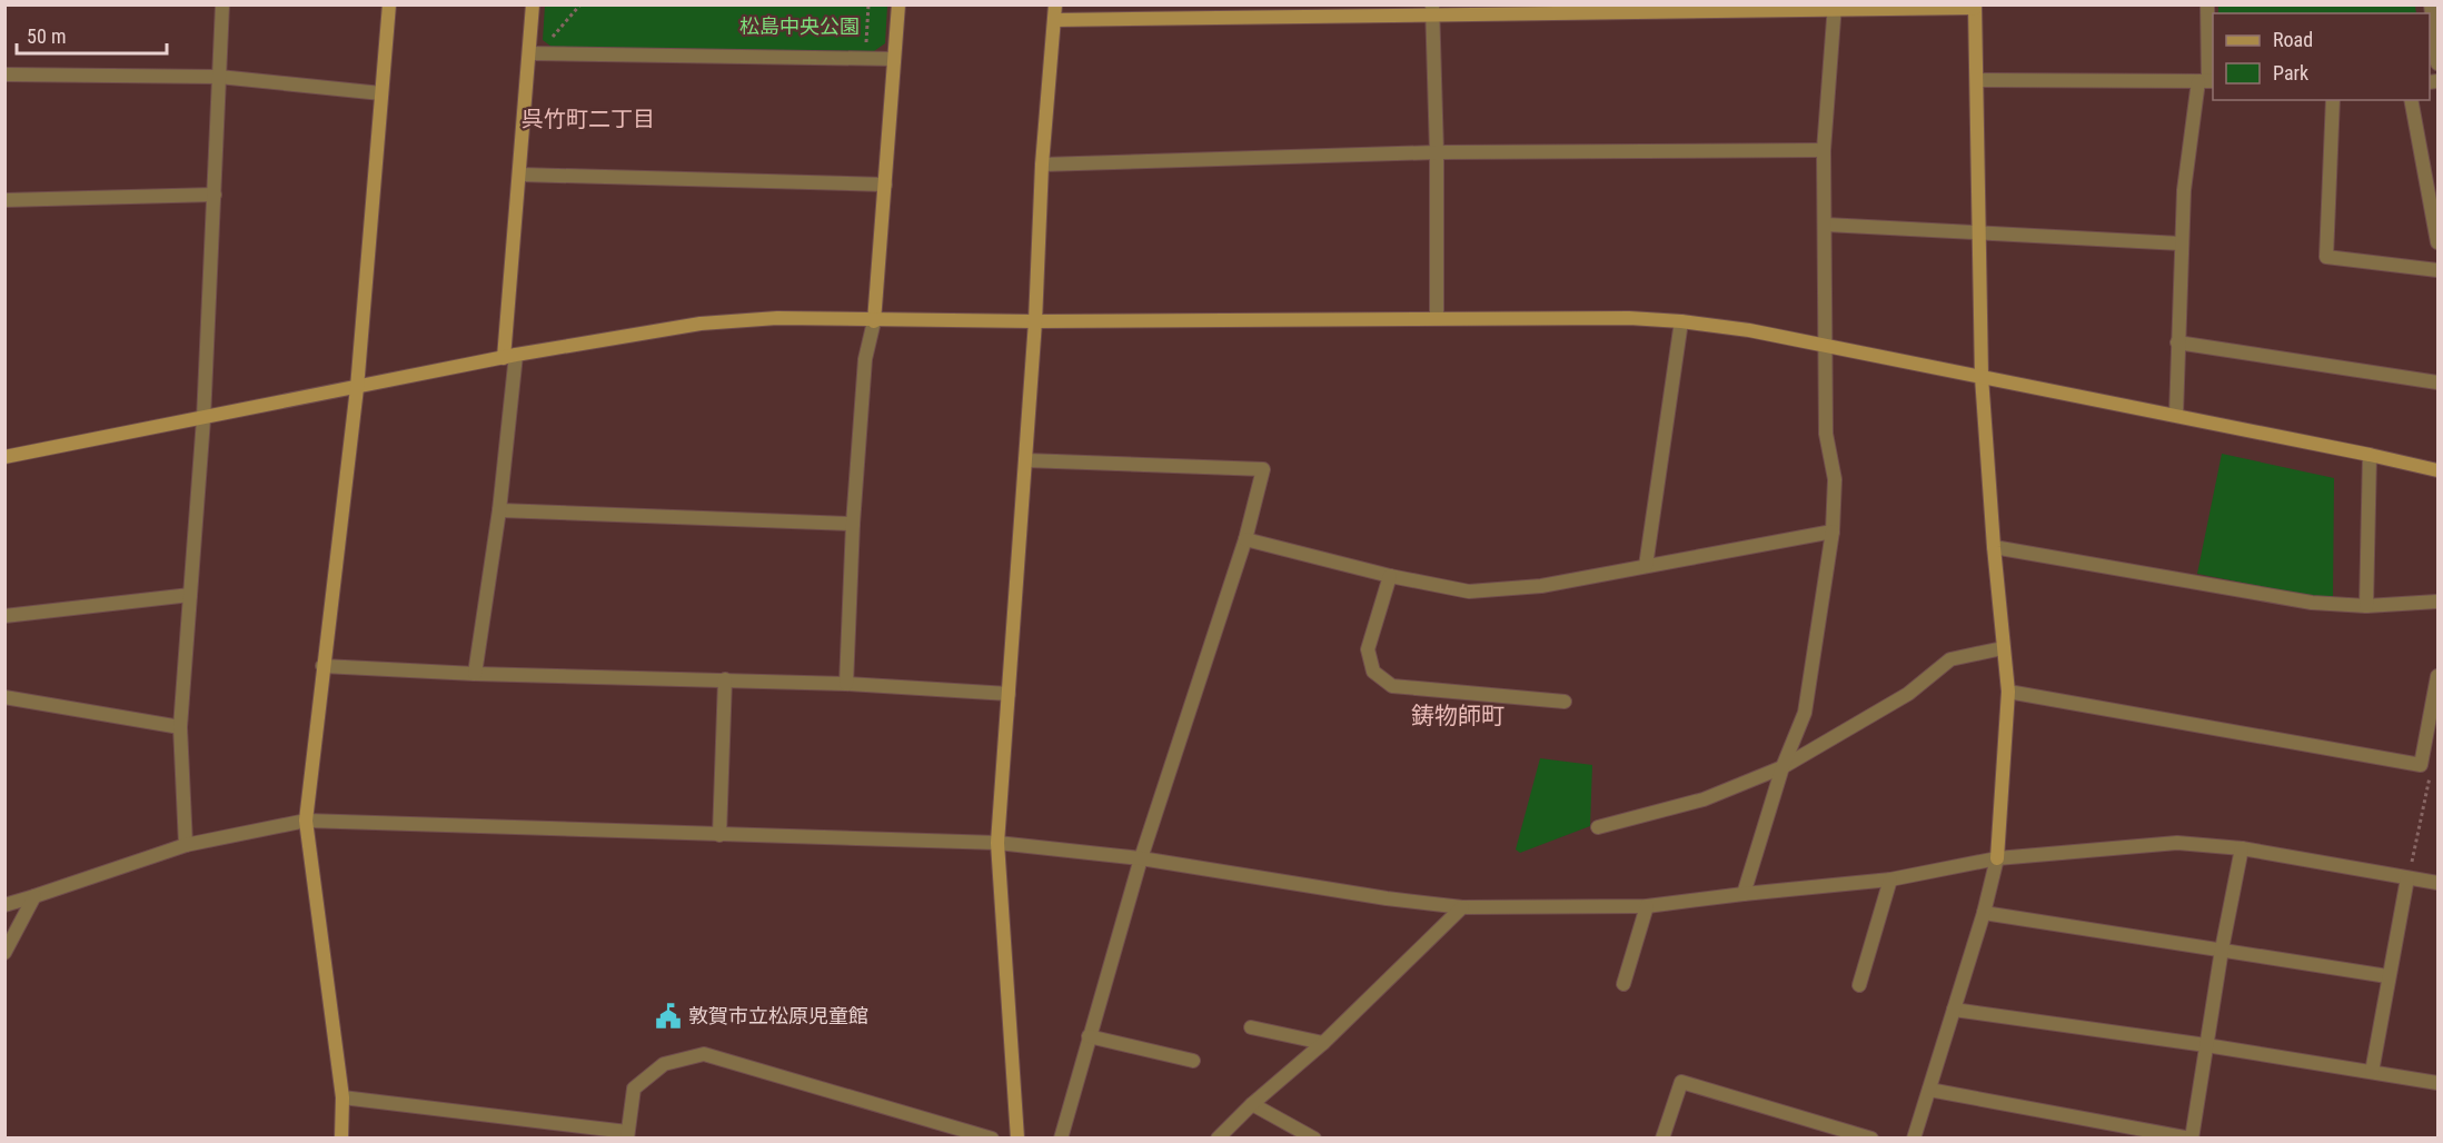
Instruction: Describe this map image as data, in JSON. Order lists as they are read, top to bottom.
{
  "districts": ["呉竹町二丁目", "鋳物師町"],
  "parks": ["松島中央公園"],
  "places": {
    "public building": ["敦賀市立松原児童館"]
  },
  "legend": ["Road", "Park"],
  "scale_bar": "50 m"
}
